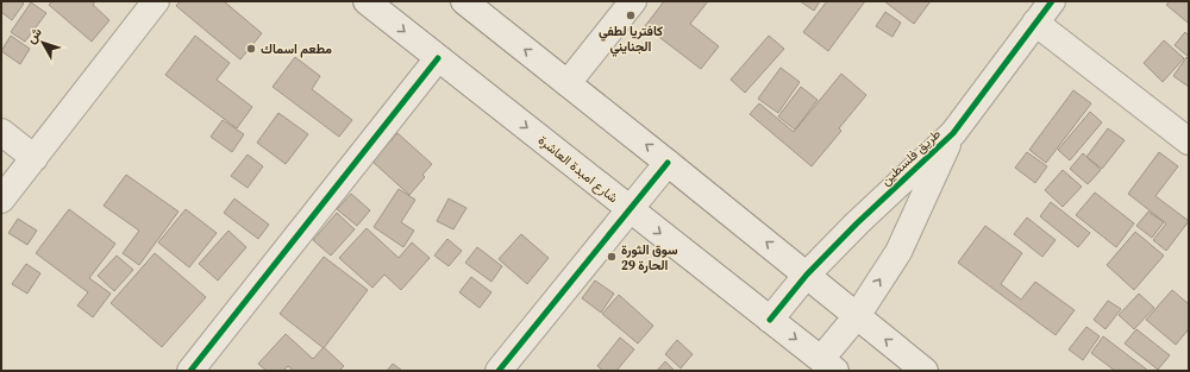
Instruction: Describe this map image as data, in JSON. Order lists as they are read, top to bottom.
{
  "streets": {
    "street": ["طريق فلسطين", "شارع امبدة العاشرة"]
  },
  "crossings": [
    ["طريق فلسطين", "شارع امبدة العاشرة"]
  ],
  "places": ["كافتريا لطفي الجنايني", "مطعم اسماك", "سوق الثورة الحارة 29"],
  "north": "top left"
}
